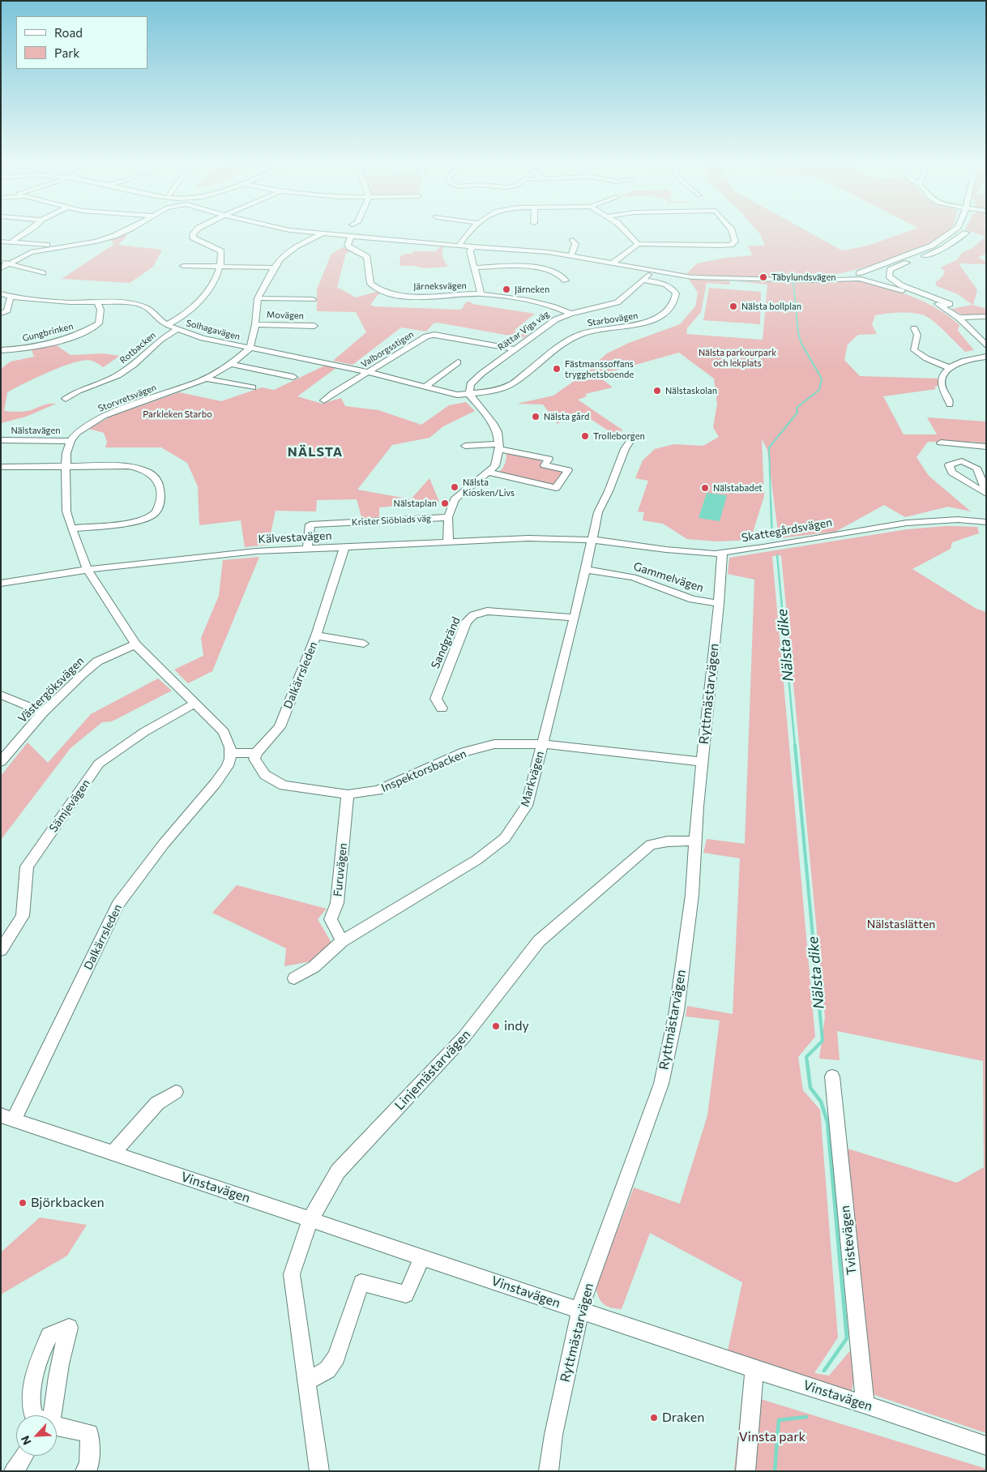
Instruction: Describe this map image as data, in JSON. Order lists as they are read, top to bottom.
{
  "streets": {
    "street": [
      "Järneksvägen",
      "Movägen",
      "Starbovägen",
      "Solhagavägen",
      "Rättar Vigs väg",
      "Gungbrinken",
      "Rotbacken",
      "Valborgsstigen",
      "Storvretsvägen",
      "Nälstavägen",
      "Krister Siöblads väg",
      "Skattegårdsvägen",
      "Kälvestavägen",
      "Gammelvägen",
      "Sandgränd",
      "Dalkärrsleden",
      "Västergöksvägen",
      "Ryttmästarvägen",
      "Inspektorsbacken",
      "Markvägen",
      "Sämjevägen",
      "Furuvägen",
      "Linjemästarvägen",
      "Vinstavägen",
      "Tvistevägen"
    ]
  },
  "crossings": [
    ["Järneksvägen", "Rättar Vigs väg"],
    ["Starbovägen", "Solhagavägen"],
    ["Starbovägen", "Rättar Vigs väg"],
    ["Solhagavägen", "Rättar Vigs väg"],
    ["Solhagavägen", "Gungbrinken"],
    ["Solhagavägen", "Rotbacken"],
    ["Solhagavägen", "Valborgsstigen"],
    ["Solhagavägen", "Storvretsvägen"],
    ["Rättar Vigs väg", "Valborgsstigen"],
    ["Storvretsvägen", "Nälstavägen"],
    ["Krister Siöblads väg", "Kälvestavägen"],
    ["Skattegårdsvägen", "Kälvestavägen"],
    ["Skattegårdsvägen", "Ryttmästarvägen"],
    ["Skattegårdsvägen", "Markvägen"],
    ["Kälvestavägen", "Dalkärrsleden"],
    ["Kälvestavägen", "Markvägen"],
    ["Gammelvägen", "Ryttmästarvägen"],
    ["Gammelvägen", "Markvägen"],
    ["Sandgränd", "Markvägen"],
    ["Dalkärrsleden", "Inspektorsbacken"],
    ["Dalkärrsleden", "Vinstavägen"],
    ["Ryttmästarvägen", "Inspektorsbacken"],
    ["Ryttmästarvägen", "Linjemästarvägen"],
    ["Ryttmästarvägen", "Vinstavägen"],
    ["Inspektorsbacken", "Markvägen"],
    ["Inspektorsbacken", "Furuvägen"],
    ["Markvägen", "Furuvägen"],
    ["Linjemästarvägen", "Vinstavägen"],
    ["Vinstavägen", "Tvistevägen"]
  ],
  "districts": ["NÄLSTA"],
  "water": ["Nälsta dike"],
  "parks": [
    "Nälsta parkourpark och lekplats",
    "Parkleken Starbo",
    "Nälstaslätten",
    "Vinsta park"
  ],
  "places": [
    "Täbylundsvägen",
    "Järneken",
    "Nälsta bollplan",
    "Fästmanssoffans trygghetsboende",
    "Nälstaskolan",
    "Nälsta gård",
    "Trolleborgen",
    "Nälsta Kiosken/Livs",
    "Nälstabadet",
    "Nälstaplan",
    "indy",
    "Björkbacken",
    "Draken"
  ],
  "legend": ["Road", "Park"],
  "north": "bottom left"
}
